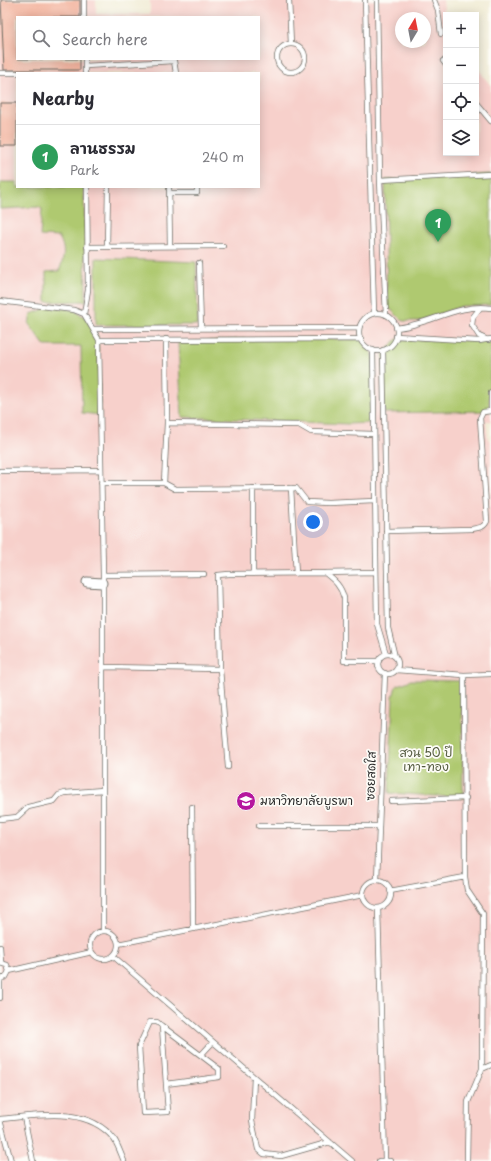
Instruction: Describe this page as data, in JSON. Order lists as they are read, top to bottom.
{
  "streets": {
    "lane": ["ซอยสดใส"]
  },
  "parks": ["สวน 50 ปี เทา-ทอง"],
  "places": {
    "school or university": ["มหาวิทยาลัยบูรพา"]
  },
  "north": "top",
  "page": {
    "map_buttons": ["+", "−"],
    "search": "Search here",
    "heading": "Nearby",
    "list": [
      {
        "mark": "1",
        "name": "ลานธรรม",
        "note": "Park",
        "value": "240 m"
      }
    ],
    "pins": "1"
  }
}
